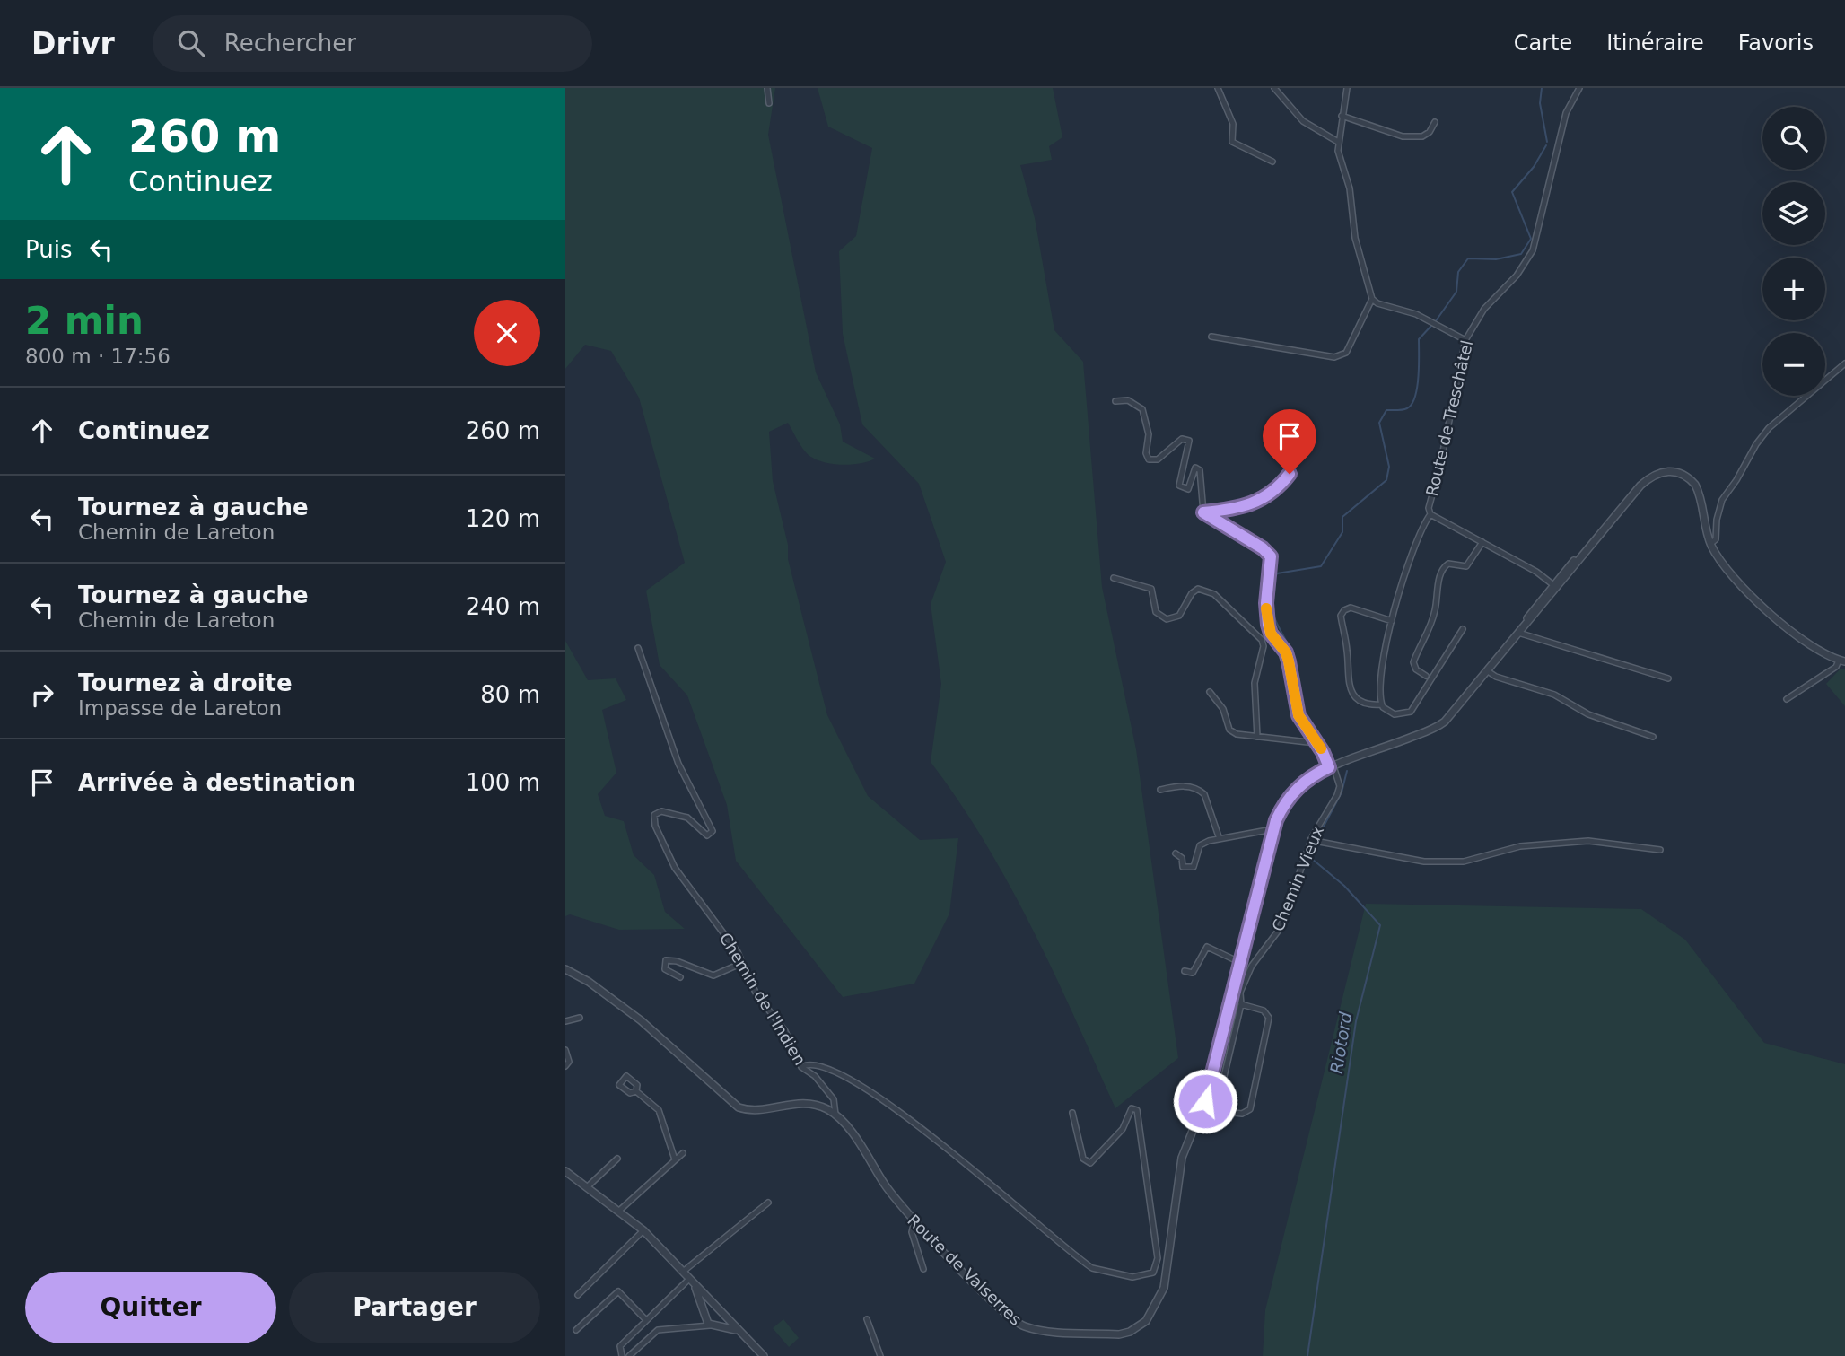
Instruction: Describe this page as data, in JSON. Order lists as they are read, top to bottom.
{
  "streets": {
    "street": [
      "Route de Treschâtel",
      "Chemin Vieux",
      "Chemin de l'Indien",
      "Route de Valserres"
    ]
  },
  "crossings": [
    ["Chemin Vieux", "Route de Valserres"],
    ["Chemin de l'Indien", "Route de Valserres"]
  ],
  "water": ["Riotord"],
  "page": {
    "header": "Drivr",
    "search": "Rechercher",
    "nav": ["Carte", "Itinéraire", "Favoris"],
    "turn": ["260 m", "Continuez"],
    "map_buttons": ["+", "−"],
    "then": "Puis",
    "heading": ["2 min", "800 m · 17:56"],
    "list": [
      {
        "name": "Continuez",
        "value": "260 m"
      },
      {
        "name": "Tournez à gauche",
        "note": "Chemin de Lareton",
        "value": "120 m"
      },
      {
        "name": "Tournez à gauche",
        "note": "Chemin de Lareton",
        "value": "240 m"
      },
      {
        "name": "Tournez à droite",
        "note": "Impasse de Lareton",
        "value": "80 m"
      },
      {
        "name": "Arrivée à destination",
        "value": "100 m"
      }
    ],
    "buttons": ["Quitter", "Partager"]
  }
}
